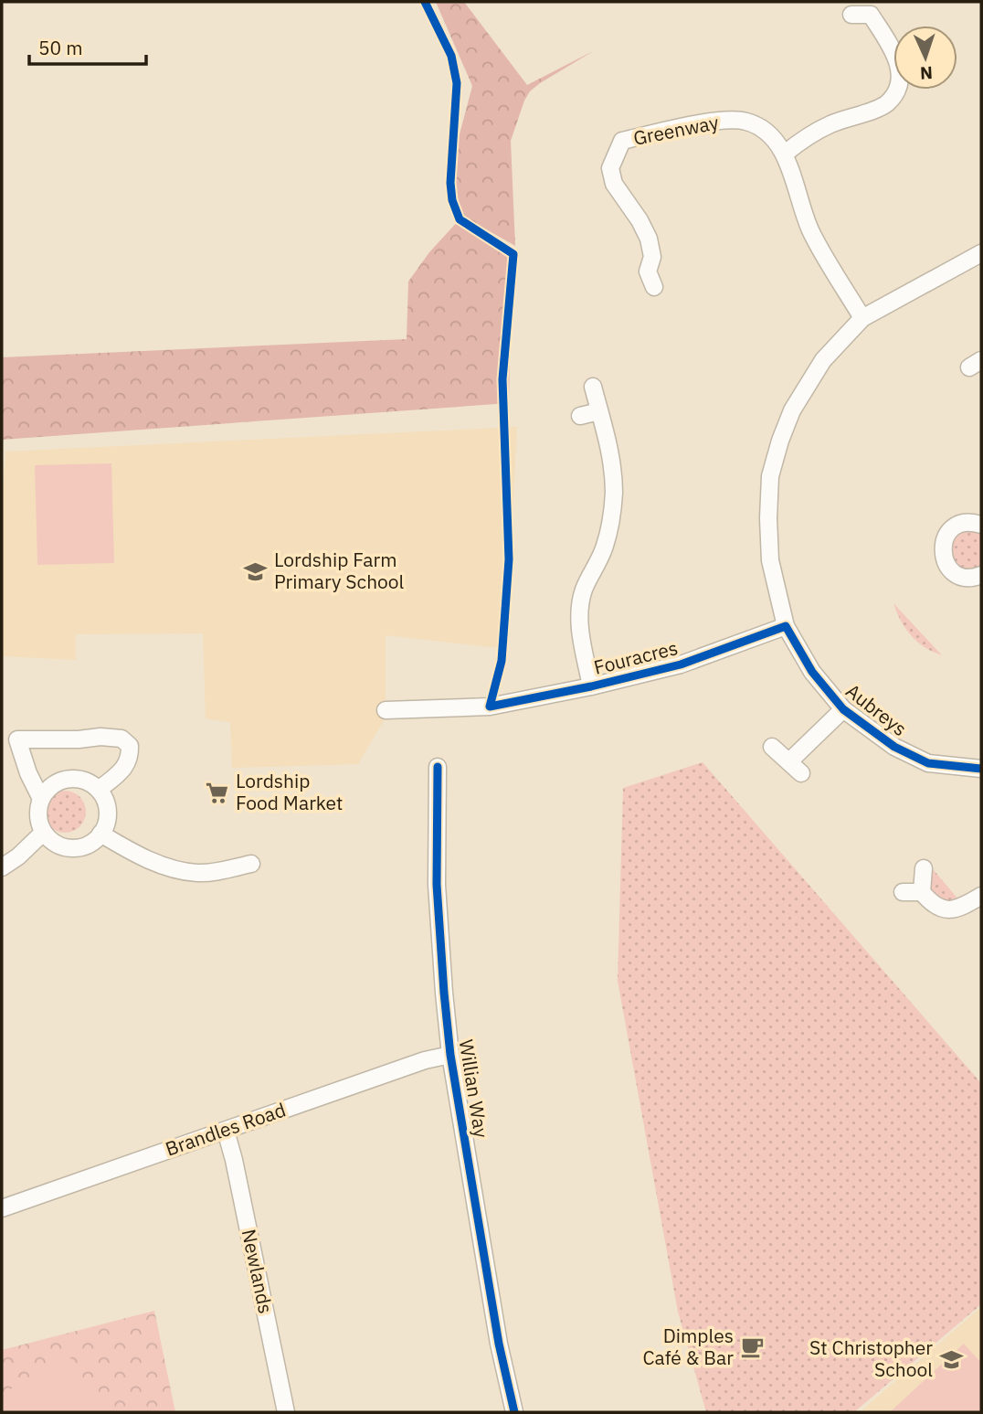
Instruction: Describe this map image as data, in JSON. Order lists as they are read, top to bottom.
{
  "streets": {
    "street": [
      "Greenway",
      "Fouracres",
      "Aubreys",
      "Willian Way",
      "Brandles Road",
      "Newlands"
    ]
  },
  "crossings": [
    ["Greenway", "Aubreys"],
    ["Fouracres", "Aubreys"],
    ["Willian Way", "Brandles Road"],
    ["Brandles Road", "Newlands"]
  ],
  "places": {
    "school or university": ["Lordship Farm Primary School", "St Christopher School"],
    "supermarket": ["Lordship Food Market"],
    "cafe": ["Dimples Café & Bar"]
  },
  "scale_bar": "50 m",
  "north": "bottom"
}
